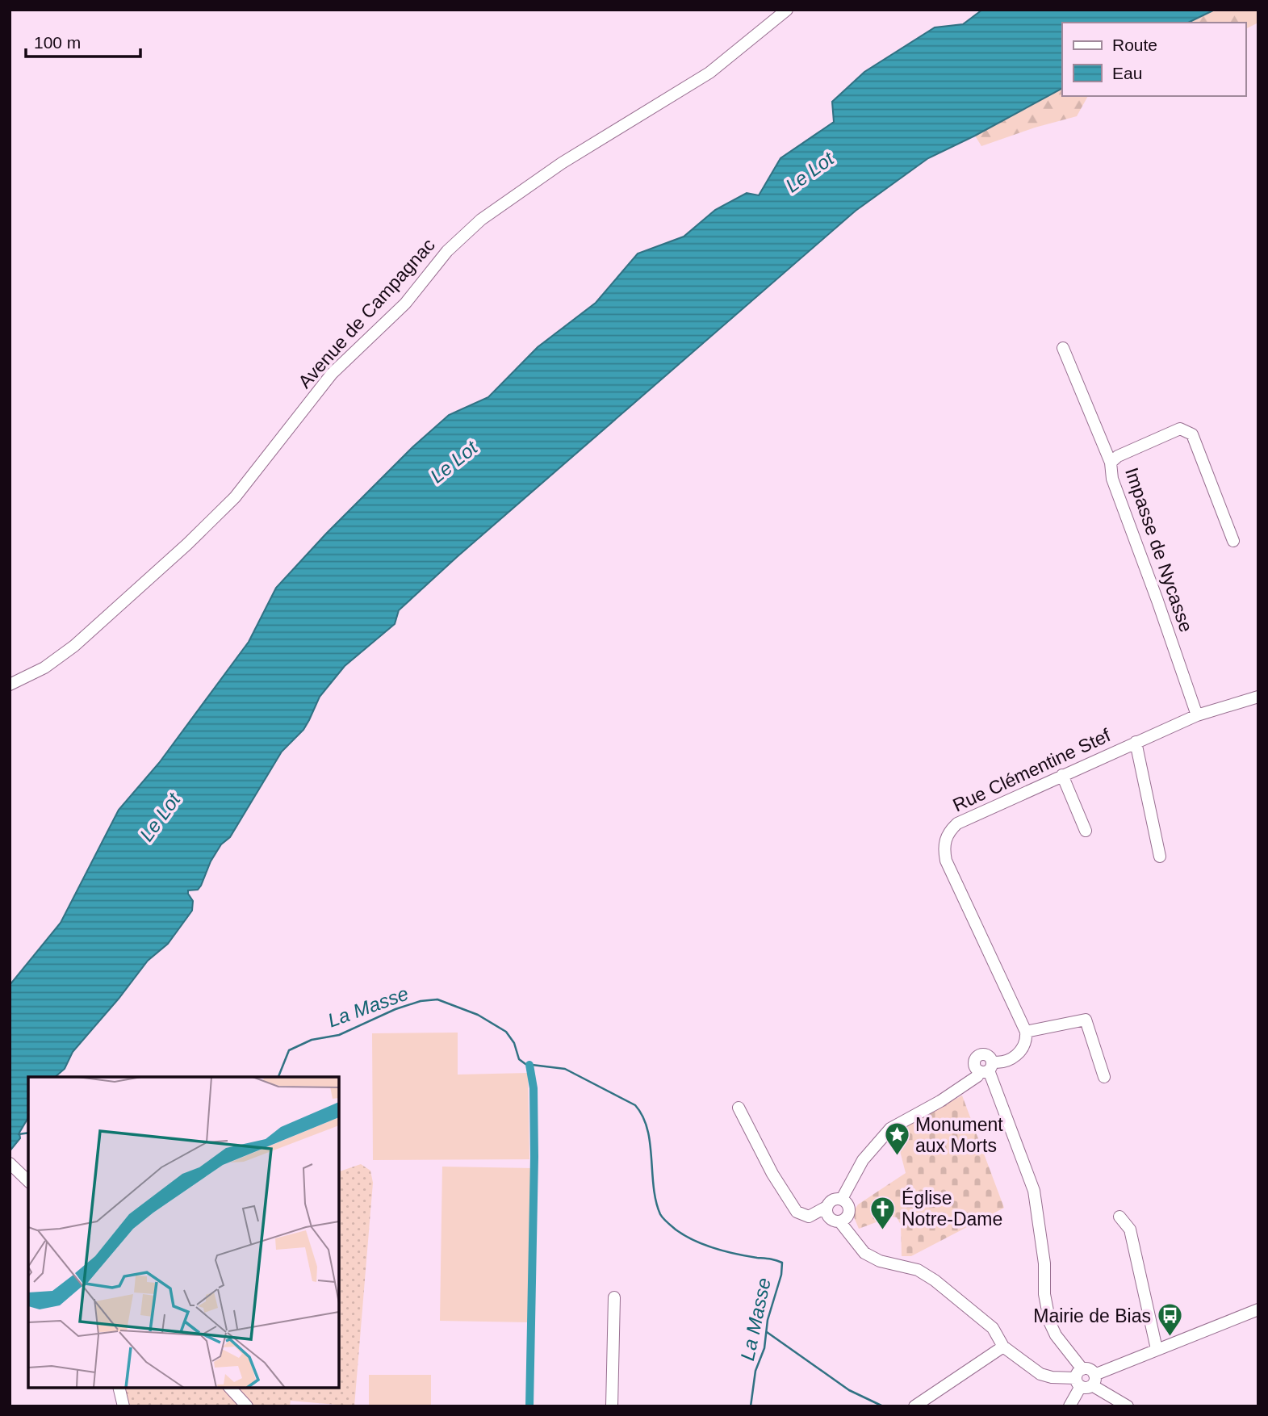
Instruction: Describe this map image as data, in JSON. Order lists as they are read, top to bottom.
{
  "streets": {
    "street": ["Avenue de Campagnac", "Impasse de Nycasse", "Rue Clémentine Stef"]
  },
  "crossings": [
    ["Impasse de Nycasse", "Rue Clémentine Stef"]
  ],
  "water": ["Le Lot", "La Masse"],
  "places": {
    "place": ["Monument aux Morts"],
    "church": ["Église Notre-Dame"],
    "bus stop": ["Mairie de Bias"]
  },
  "legend": ["Route", "Eau"],
  "scale_bar": "100 m"
}
